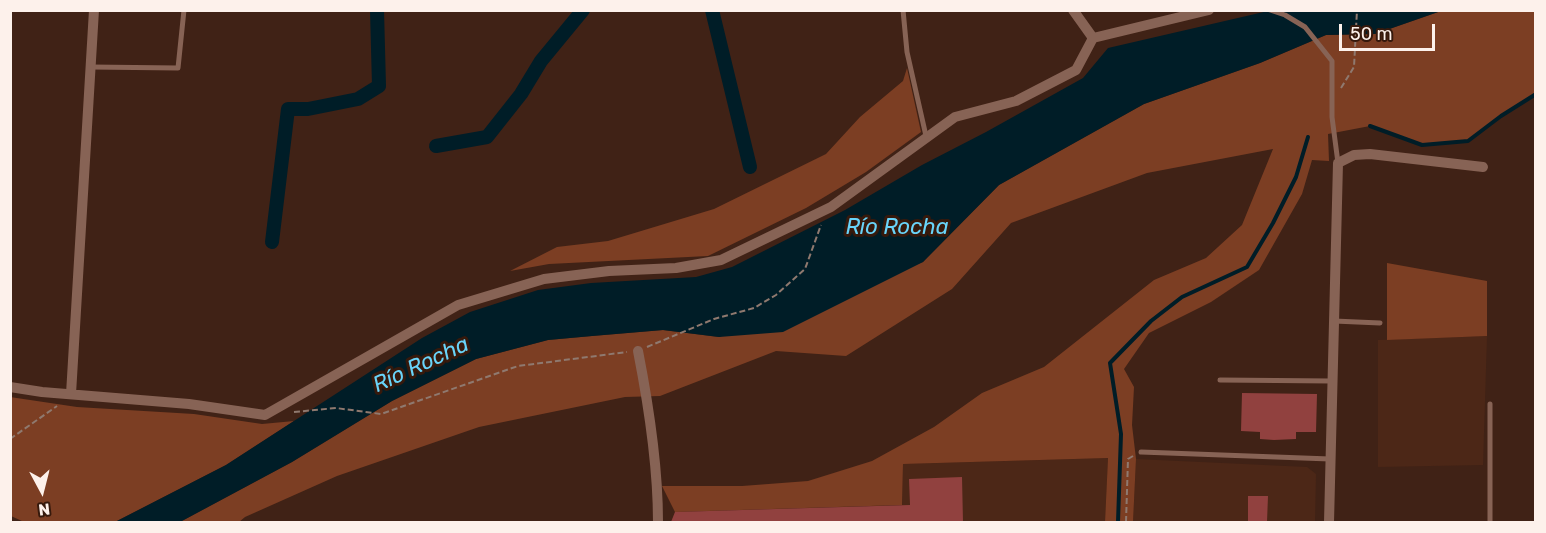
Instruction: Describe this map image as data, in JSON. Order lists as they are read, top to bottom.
{
  "water": ["Río Rocha"],
  "scale_bar": "50 m",
  "north": "bottom"
}
